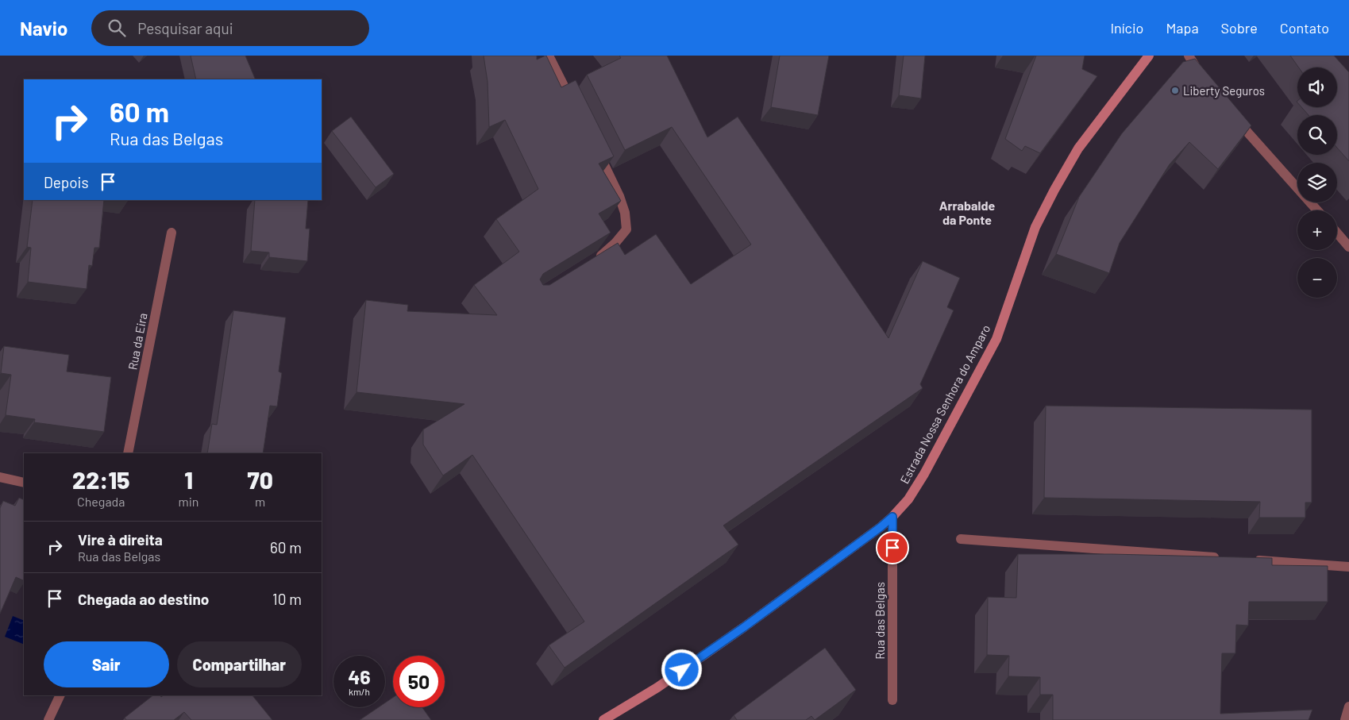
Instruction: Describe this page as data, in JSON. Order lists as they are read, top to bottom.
{
  "streets": {
    "main road": ["Estrada Nossa Senhora do Amparo"],
    "street": ["Rua da Eira", "Rua das Belgas"]
  },
  "crossings": [
    ["Estrada Nossa Senhora do Amparo", "Rua das Belgas"]
  ],
  "districts": ["Arrabalde da Ponte"],
  "places": ["Liberty Seguros"],
  "page": {
    "header": "Navio",
    "search": "Pesquisar aqui",
    "nav": [
      "Início",
      "Mapa",
      "Sobre",
      "Contato"
    ],
    "map_buttons": ["+", "−"],
    "turn": ["60 m", "Rua das Belgas"],
    "then": "Depois",
    "eta": [
      "22:15",
      "Chegada",
      "1",
      "min",
      "70",
      "m"
    ],
    "list": [
      {
        "name": "Vire à direita",
        "note": "Rua das Belgas",
        "value": "60 m"
      },
      {
        "name": "Chegada ao destino",
        "value": "10 m"
      }
    ],
    "buttons": ["Sair", "Compartilhar"],
    "speed": "46 km/h",
    "limit": "50"
  }
}
